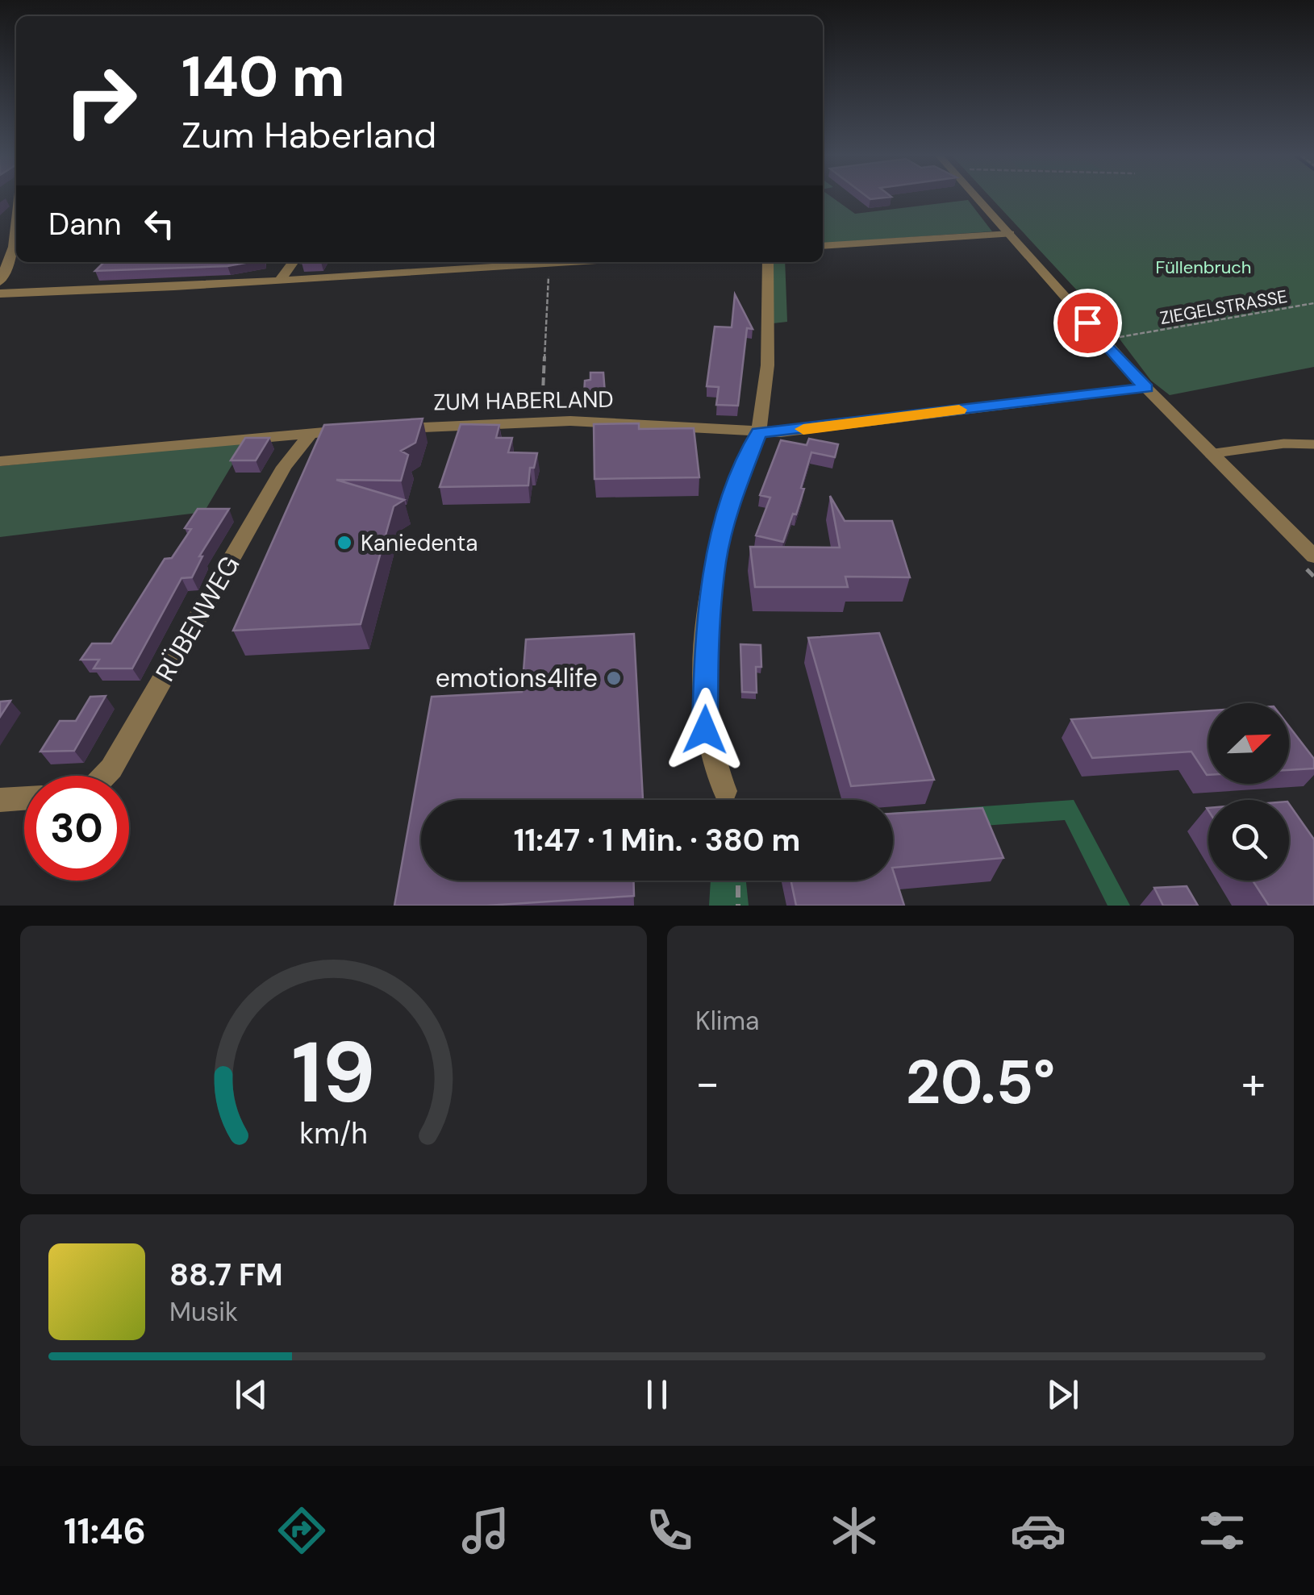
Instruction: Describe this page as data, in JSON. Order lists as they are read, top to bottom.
{
  "streets": {
    "street": ["ZUM HABERLAND", "RÜBENWEG"],
    "path": ["ZIEGELSTRASSE"]
  },
  "crossings": [
    ["ZUM HABERLAND", "RÜBENWEG"]
  ],
  "parks": ["Füllenbruch"],
  "places": ["Kaniedenta", "emotions4life"],
  "north": "top right",
  "page": {
    "turn": ["140 m", "Zum Haberland"],
    "then": "Dann",
    "limit": "30",
    "trip": "11:47 · 1 Min. · 380 m",
    "tile": "Klima",
    "heat": ["−", "20.5°", "+"],
    "song": ["88.7 FM", "Musik"],
    "tabs": "11:46",
    "gauge": ["19", "km/h"]
  }
}
